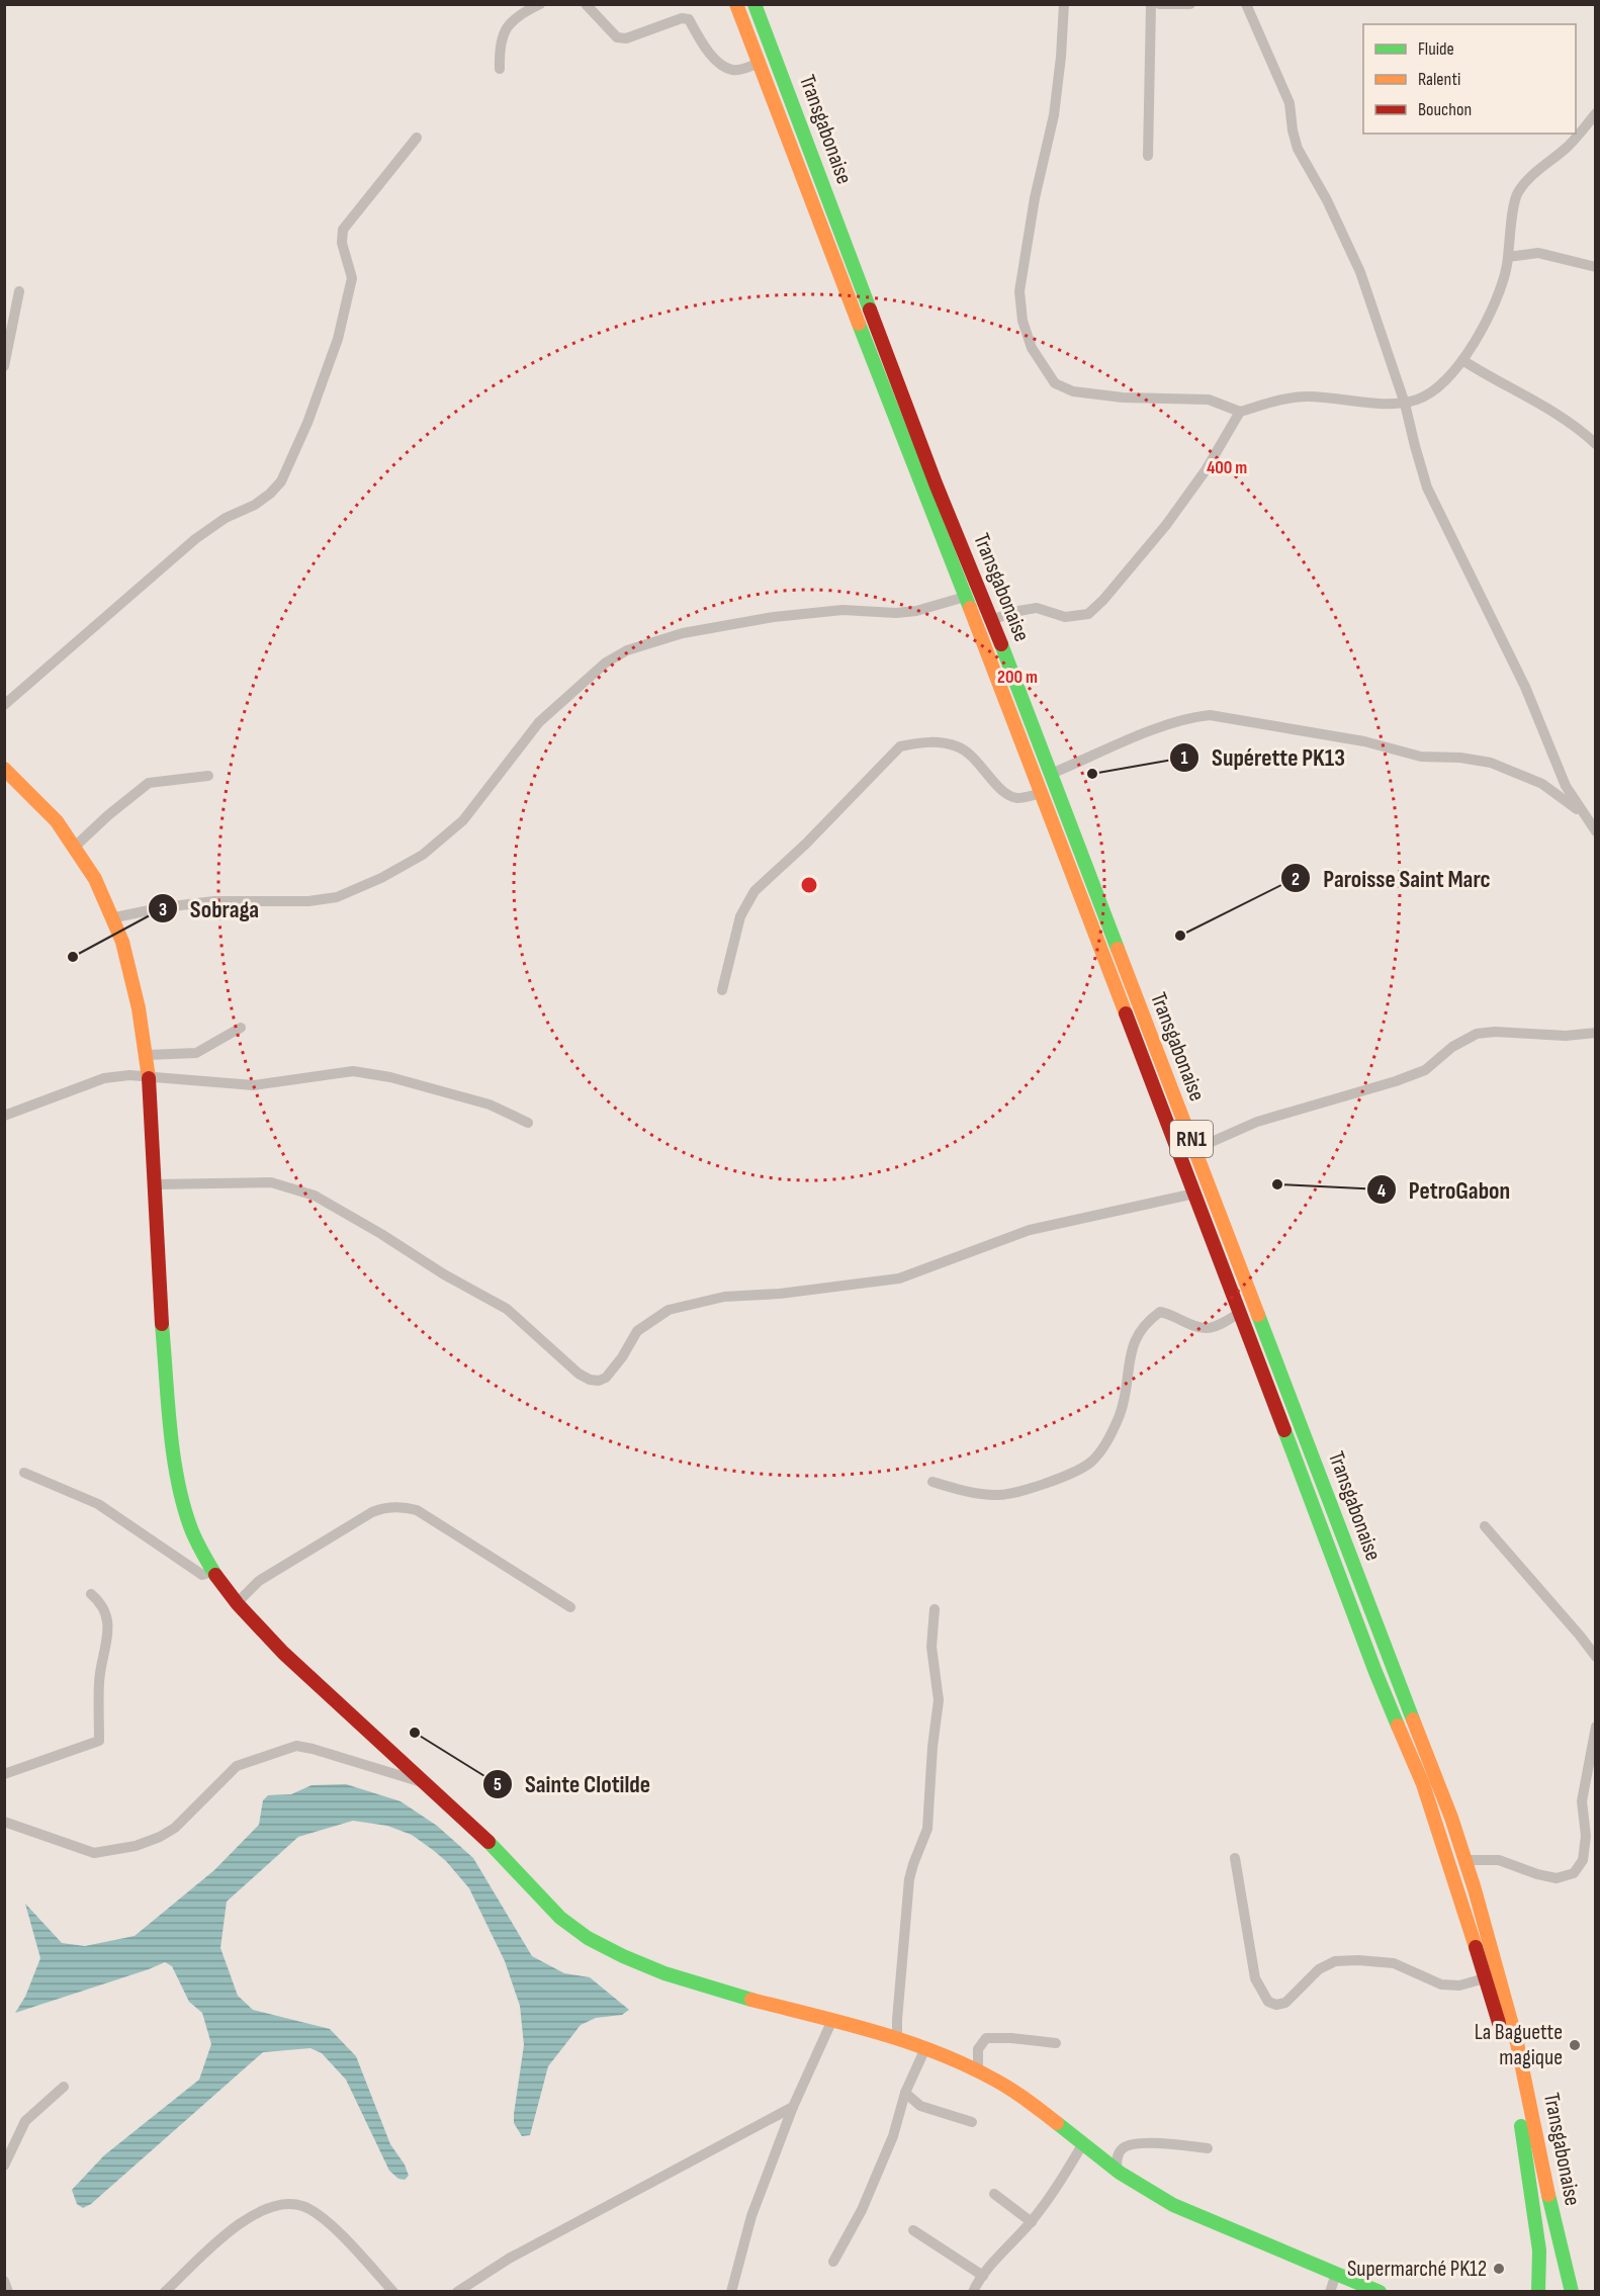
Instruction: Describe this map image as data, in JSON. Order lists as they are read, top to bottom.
{
  "streets": {
    "main road": ["Transgabonaise", "RN1"]
  },
  "places": [
    "Supérette PK13",
    "Paroisse Saint Marc",
    "Sobraga",
    "PetroGabon",
    "Sainte Clotilde",
    "La Baguette magique",
    "Supermarché PK12"
  ],
  "legend": ["Fluide", "Ralenti", "Bouchon"],
  "rings": ["400 m", "200 m"]
}
